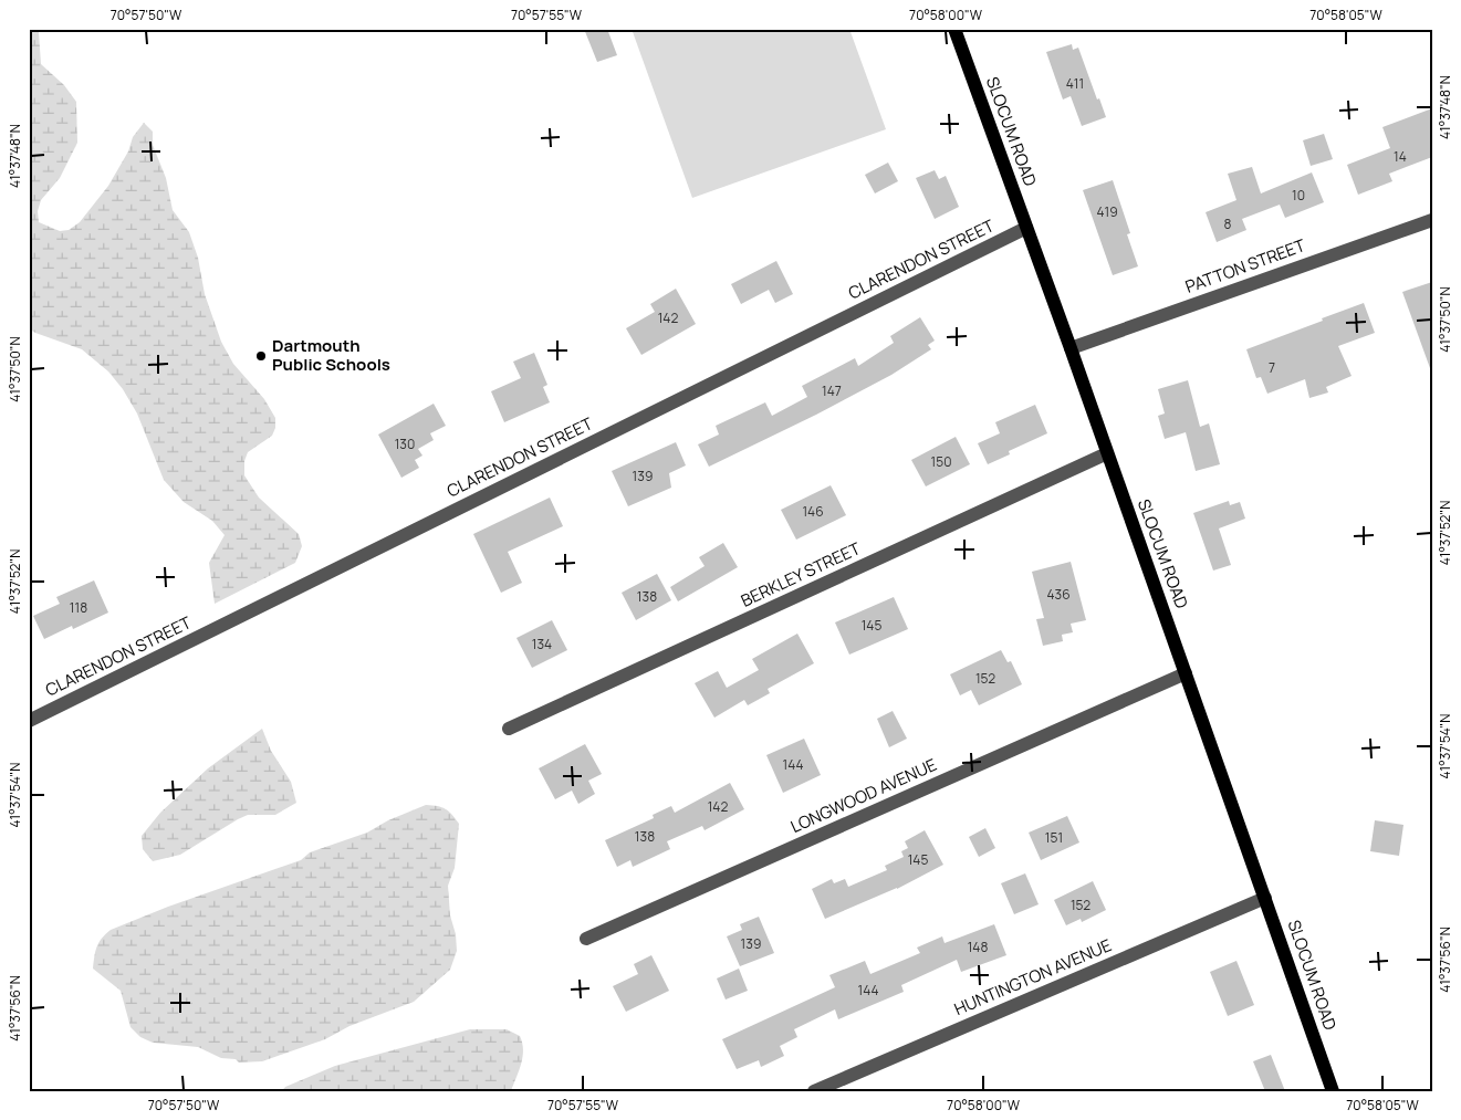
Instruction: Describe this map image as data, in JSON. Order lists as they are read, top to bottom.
{
  "streets": {
    "main road": ["SLOCUM ROAD"],
    "street": [
      "CLARENDON STREET",
      "PATTON STREET",
      "BERKLEY STREET",
      "LONGWOOD AVENUE",
      "HUNTINGTON AVENUE"
    ]
  },
  "crossings": [
    ["SLOCUM ROAD", "CLARENDON STREET"],
    ["SLOCUM ROAD", "PATTON STREET"],
    ["SLOCUM ROAD", "BERKLEY STREET"],
    ["SLOCUM ROAD", "LONGWOOD AVENUE"],
    ["SLOCUM ROAD", "HUNTINGTON AVENUE"]
  ],
  "places": ["Dartmouth Public Schools"],
  "house_numbers": [
    "411",
    "14",
    "10",
    "419",
    "8",
    "142",
    "7",
    "147",
    "130",
    "150",
    "139",
    "146",
    "436",
    "138",
    "118",
    "145",
    "134",
    "152",
    "144",
    "142",
    "138",
    "151",
    "145",
    "152",
    "139",
    "148",
    "144"
  ],
  "coordinates": [
    "70°57'50\"W",
    "70°57'55\"W",
    "70°58'00\"W",
    "70°58'05\"W",
    "41°37'48\"N",
    "41°37'50\"N",
    "41°37'52\"N",
    "41°37'54\"N",
    "41°37'56\"N"
  ]
}
